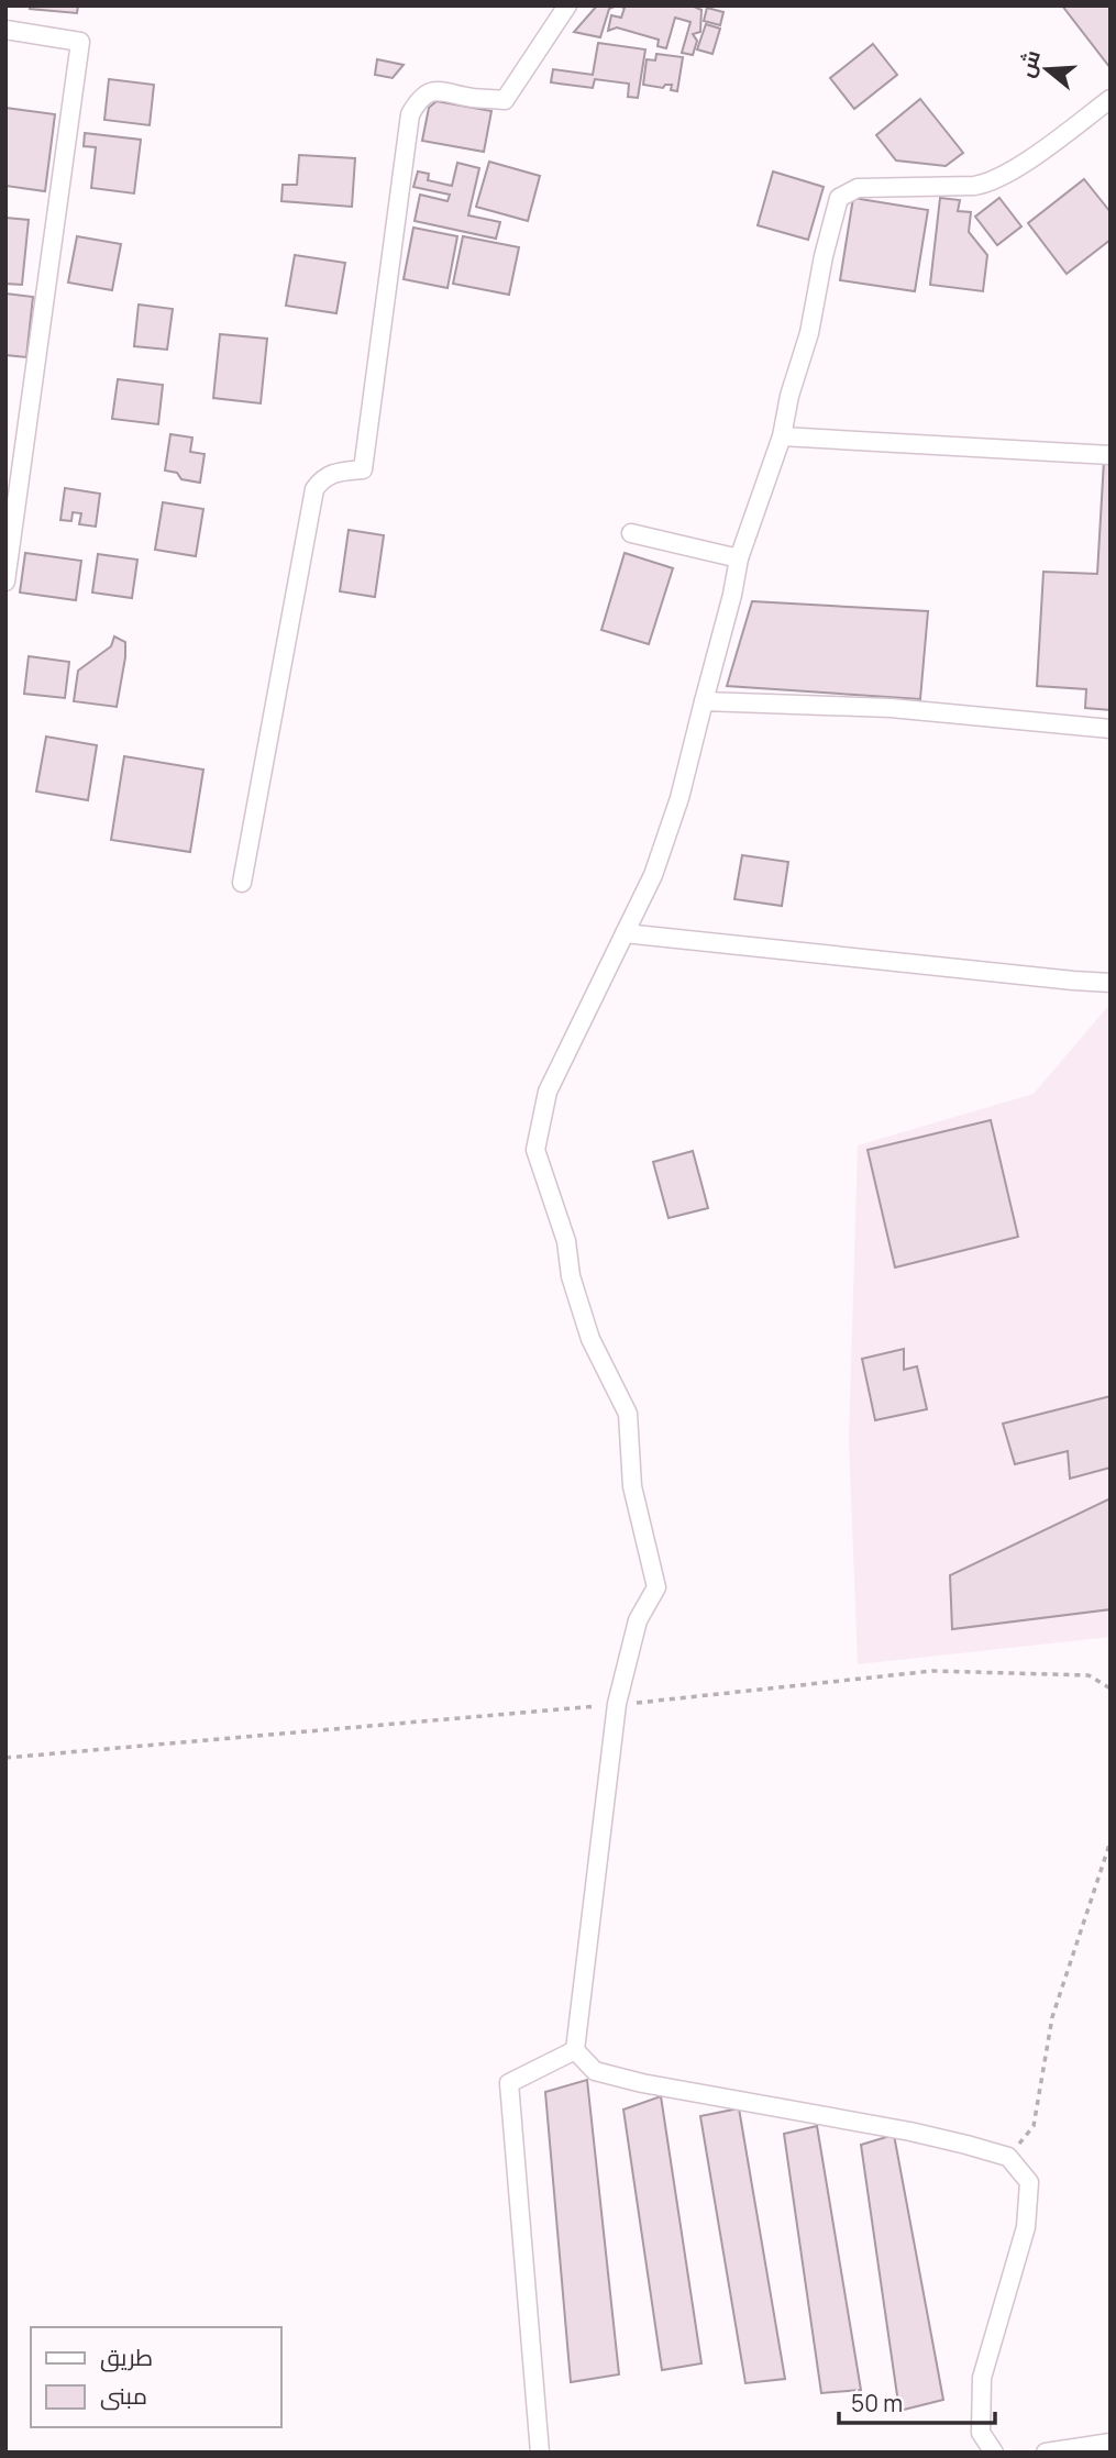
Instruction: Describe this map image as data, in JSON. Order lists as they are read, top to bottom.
{
  "legend": ["طريق", "مبنى"],
  "scale_bar": "50 m",
  "north": "left"
}
